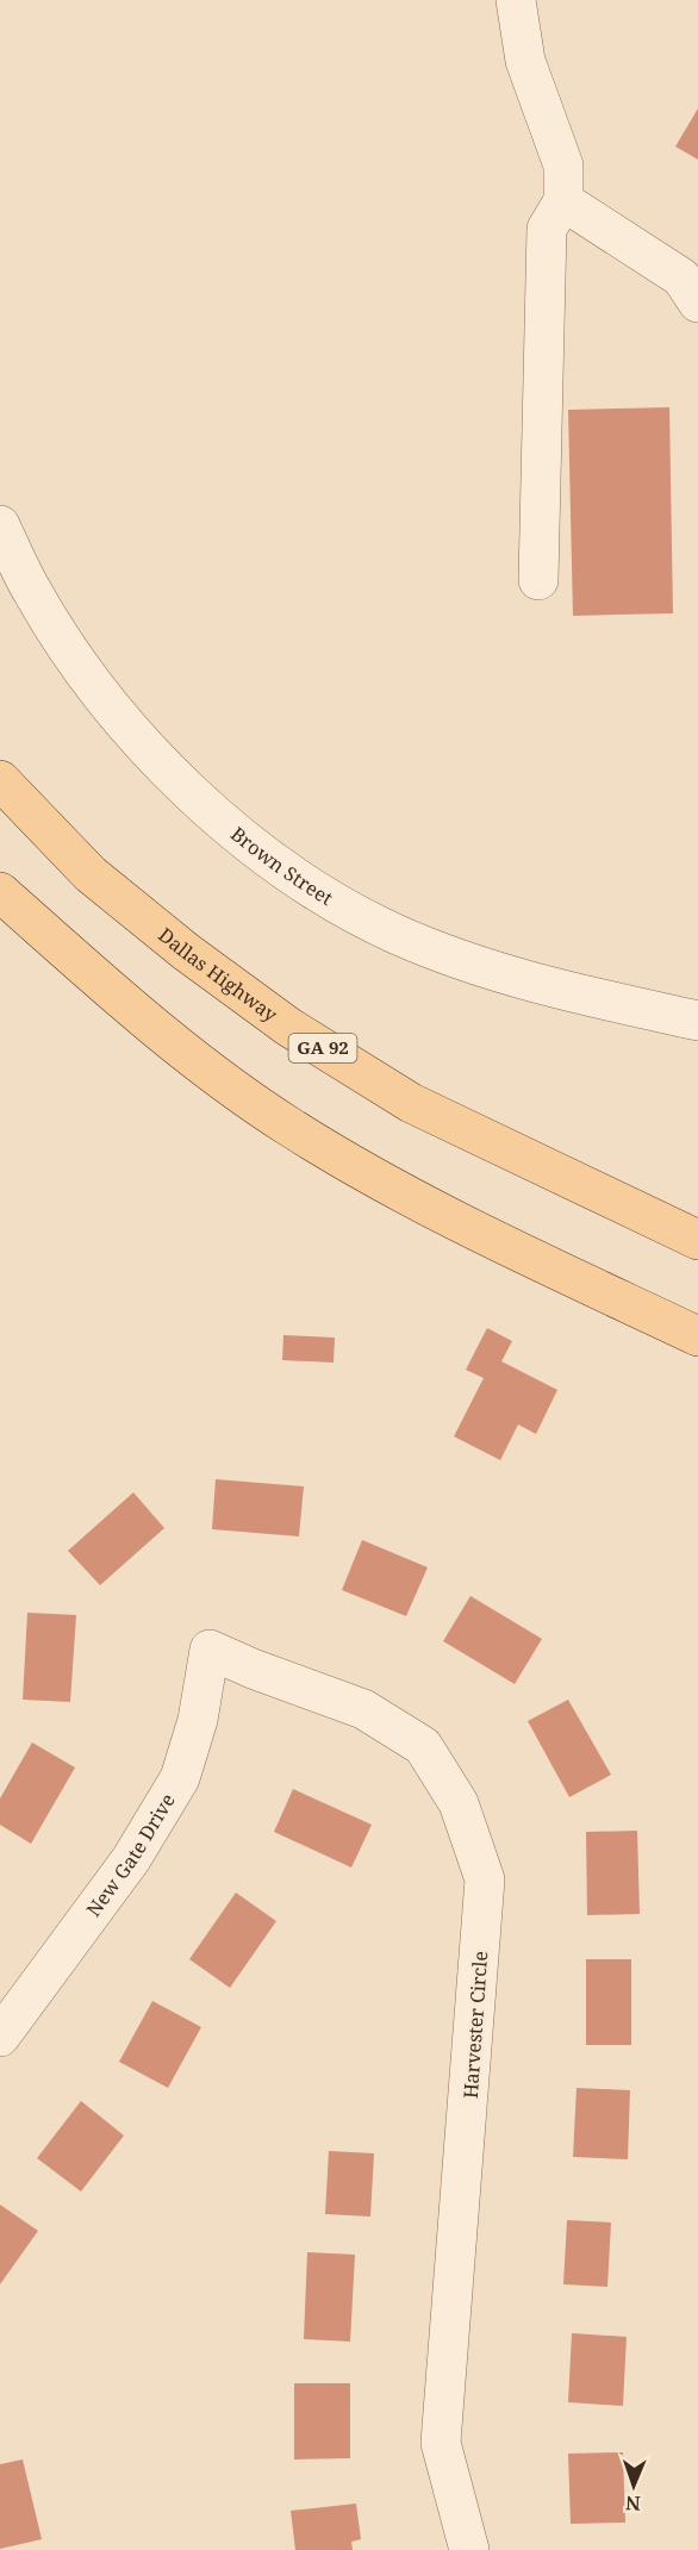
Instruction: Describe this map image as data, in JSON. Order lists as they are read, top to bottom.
{
  "streets": {
    "main road": ["Dallas Highway", "GA 92"],
    "street": ["Brown Street", "New Gate Drive", "Harvester Circle"]
  },
  "crossings": [
    ["New Gate Drive", "Harvester Circle"]
  ],
  "north": "bottom"
}
